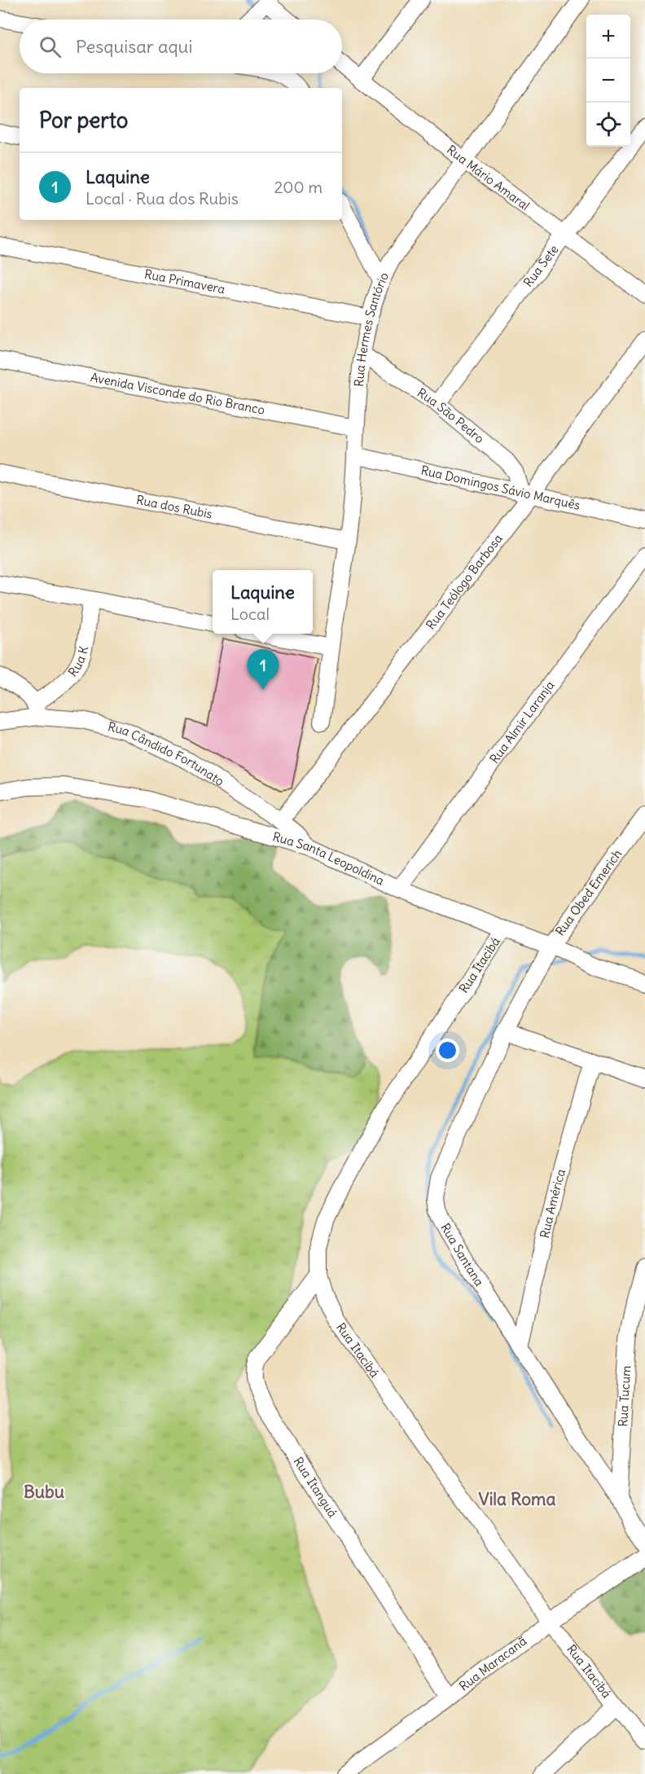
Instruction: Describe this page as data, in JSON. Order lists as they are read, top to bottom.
{
  "streets": {
    "street": [
      "Rua Mário Amaral",
      "Rua Sete",
      "Rua Primavera",
      "Rua Hermes Santório",
      "Avenida Visconde do Rio Branco",
      "Rua São Pedro",
      "Rua Domingos Sávio Marquês",
      "Rua dos Rubis",
      "Rua Teólogo Barbosa",
      "Rua K",
      "Rua Almir Laranja",
      "Rua Cândido Fortunato",
      "Rua Santa Leopoldina",
      "Rua Obed Emerich",
      "Rua Itacibá",
      "Rua América",
      "Rua Santana",
      "Rua Tucum",
      "Rua Itanguá",
      "Rua Maracanã"
    ]
  },
  "crossings": [
    ["Rua Mário Amaral", "Rua Sete"],
    ["Rua Mário Amaral", "Rua Hermes Santório"],
    ["Rua Sete", "Rua São Pedro"],
    ["Rua Primavera", "Rua Hermes Santório"],
    ["Rua Hermes Santório", "Avenida Visconde do Rio Branco"],
    ["Rua Hermes Santório", "Rua São Pedro"],
    ["Rua Hermes Santório", "Rua Domingos Sávio Marquês"],
    ["Rua Hermes Santório", "Rua dos Rubis"],
    ["Rua São Pedro", "Rua Domingos Sávio Marquês"],
    ["Rua São Pedro", "Rua Teólogo Barbosa"],
    ["Rua Domingos Sávio Marquês", "Rua Teólogo Barbosa"],
    ["Rua Teólogo Barbosa", "Rua Cândido Fortunato"],
    ["Rua K", "Rua Cândido Fortunato"],
    ["Rua Almir Laranja", "Rua Santa Leopoldina"],
    ["Rua Cândido Fortunato", "Rua Santa Leopoldina"],
    ["Rua Santa Leopoldina", "Rua Obed Emerich"],
    ["Rua Santa Leopoldina", "Rua Itacibá"],
    ["Rua Santa Leopoldina", "Rua Santana"],
    ["Rua Obed Emerich", "Rua Santana"],
    ["Rua Itacibá", "Rua Itanguá"],
    ["Rua Itacibá", "Rua Maracanã"],
    ["Rua América", "Rua Santana"],
    ["Rua Santana", "Rua Tucum"],
    ["Rua Itanguá", "Rua Maracanã"]
  ],
  "districts": ["Bubu", "Vila Roma"],
  "page": {
    "map_buttons": ["+", "−"],
    "search": "Pesquisar aqui",
    "heading": "Por perto",
    "list": [
      {
        "mark": "1",
        "name": "Laquine",
        "note": "Local · Rua dos Rubis",
        "value": "200 m"
      }
    ],
    "popup": ["Laquine", "Local"],
    "pins": "1"
  }
}
